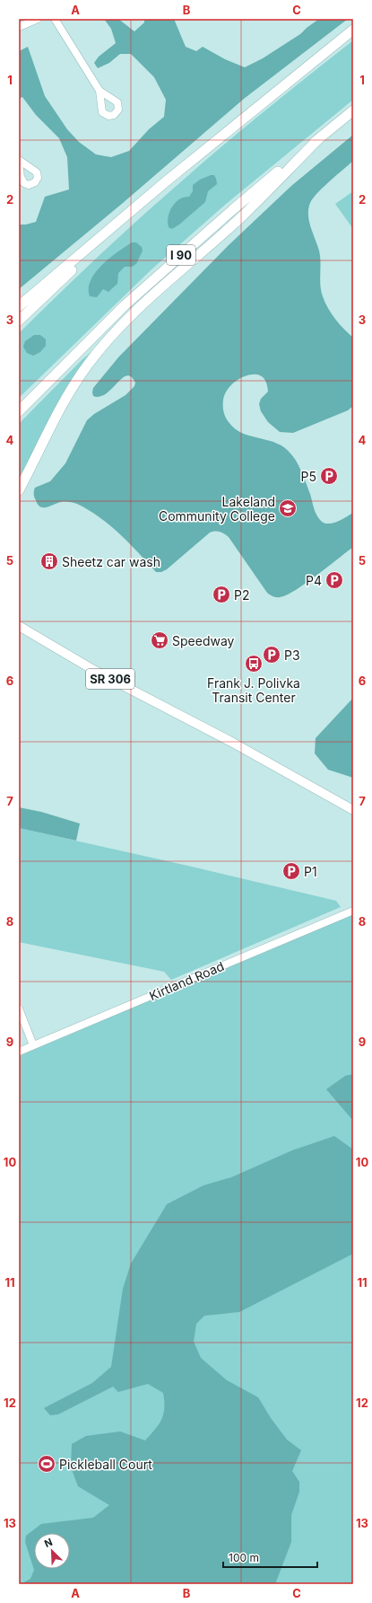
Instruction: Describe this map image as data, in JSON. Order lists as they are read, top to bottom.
{
  "streets": {
    "highway": ["I 90"],
    "main road": ["SR 306"],
    "street": ["Kirtland Road"]
  },
  "places": {
    "parking": [
      "P5",
      "P4",
      "P2",
      "P3",
      "P1"
    ],
    "school or university": ["Lakeland Community College"],
    "building": ["Sheetz car wash"],
    "supermarket": ["Speedway"],
    "bus stop": ["Frank J. Polivka Transit Center"],
    "sports": ["Pickleball Court"]
  },
  "scale_bar": "100 m",
  "north": "top left",
  "grid": {
    "columns": ["A", "B", "C"],
    "rows": [
      "1",
      "2",
      "3",
      "4",
      "5",
      "6",
      "7",
      "8",
      "9",
      "10",
      "11",
      "12",
      "13"
    ]
  }
}
